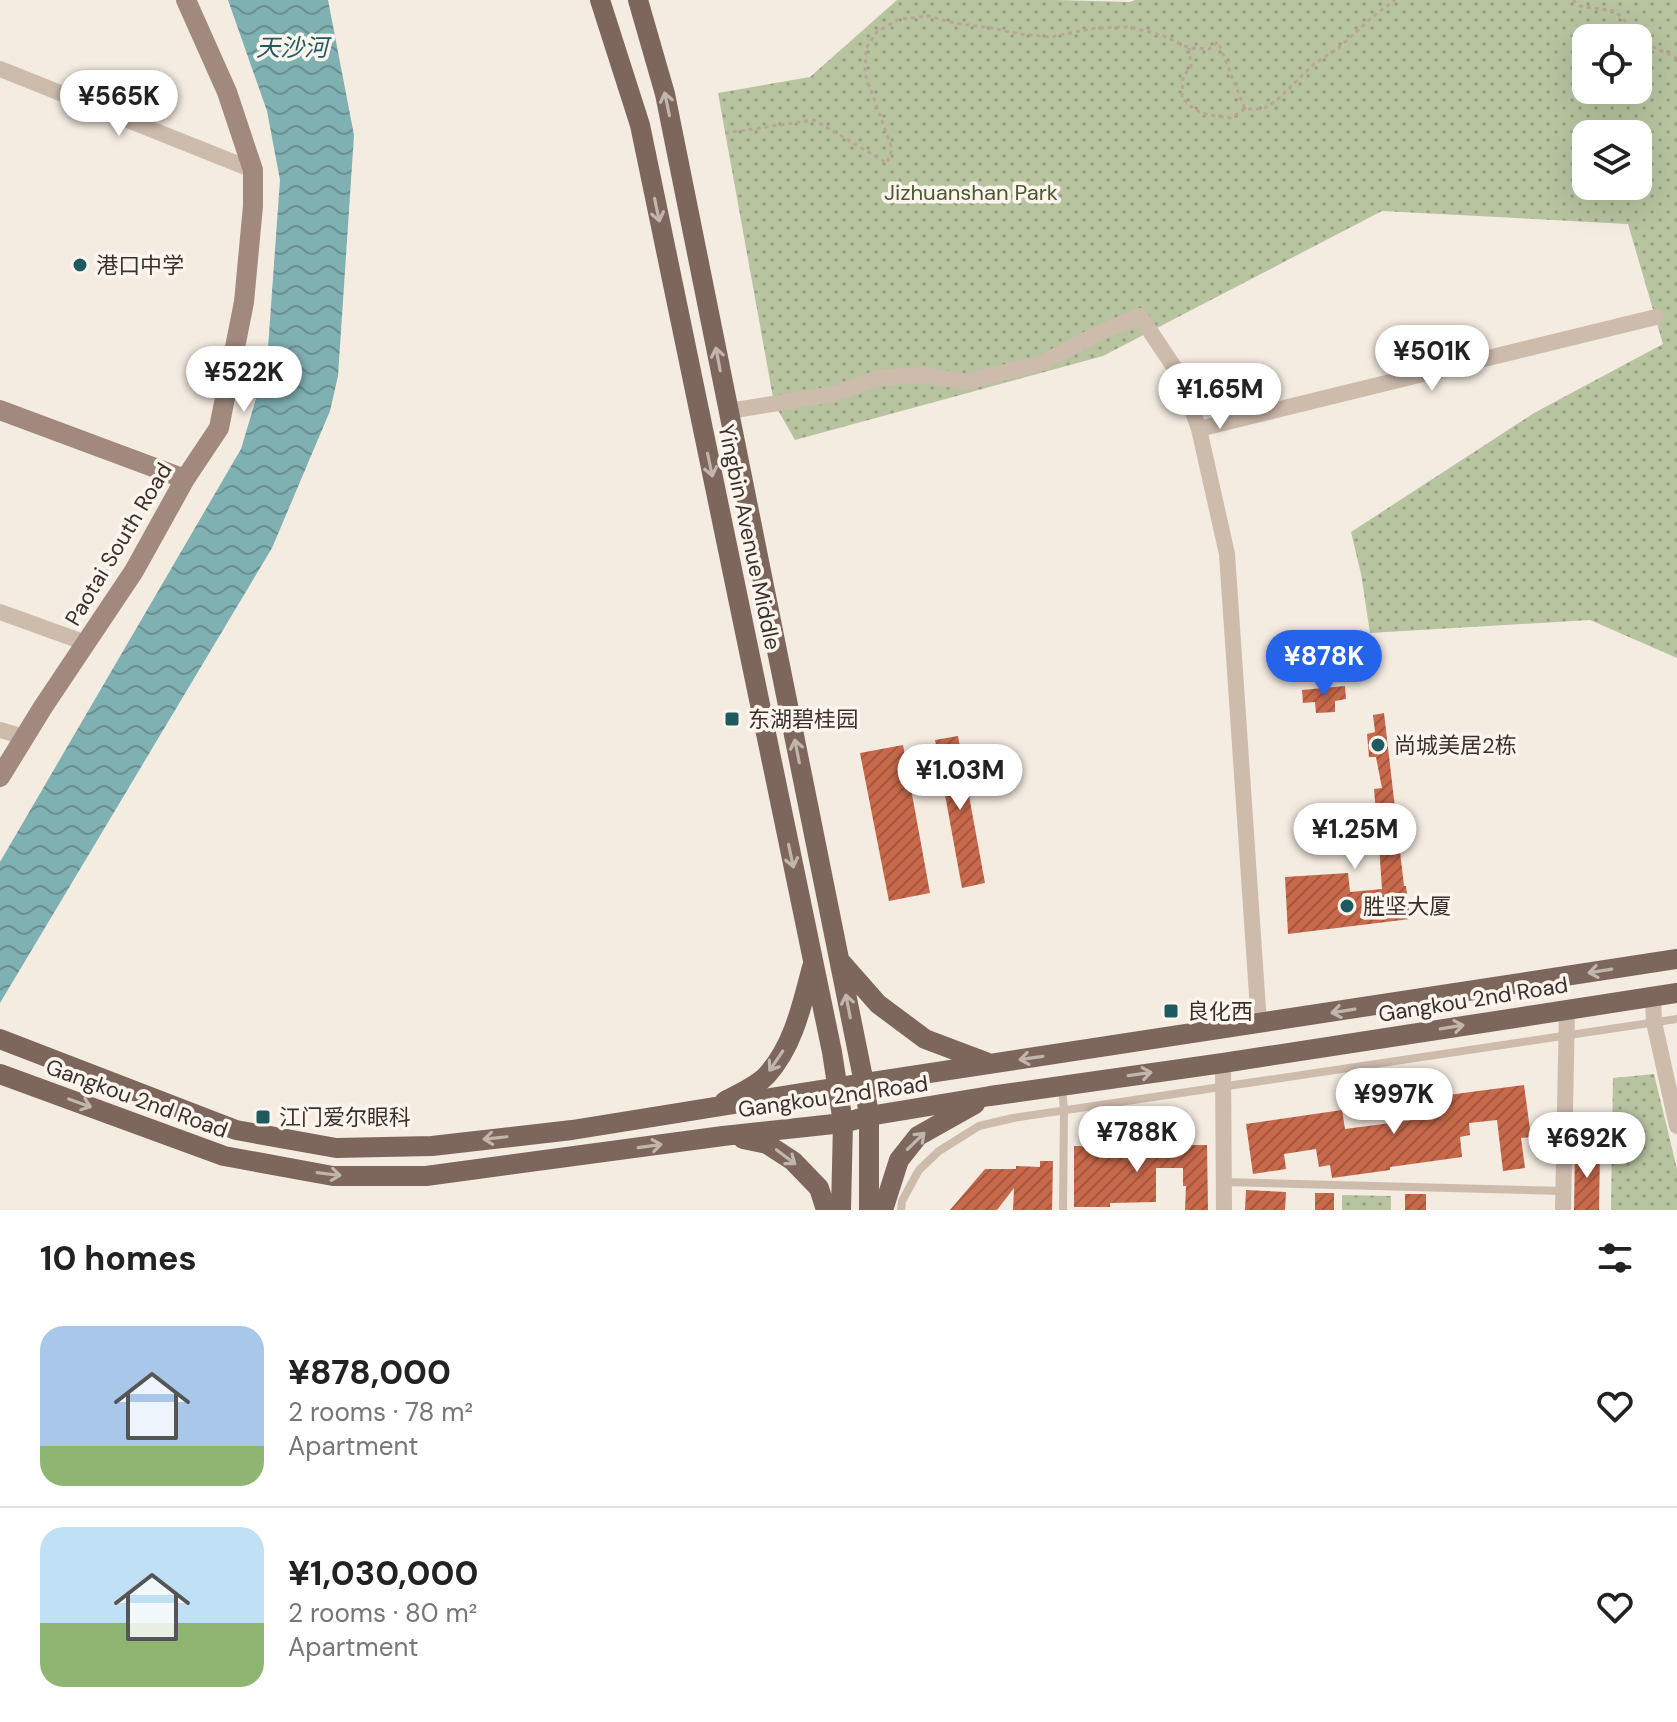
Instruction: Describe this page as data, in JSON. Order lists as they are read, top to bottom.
{
  "streets": {
    "main road": ["Yingbin Avenue Middle", "Gangkou 2nd Road"],
    "street": ["Paotai South Road"]
  },
  "crossings": [
    ["Yingbin Avenue Middle", "Gangkou 2nd Road"]
  ],
  "water": ["天沙河"],
  "parks": ["Jizhuanshan Park"],
  "places": {
    "other": ["港口中学", "尚城美居2栋", "胜坚大厦"],
    "transit": ["东湖碧桂园", "良化西", "江门爱尔眼科"]
  },
  "page": {
    "price": [
      "¥565K",
      "¥501K",
      "¥522K",
      "¥1.65M",
      "¥878K",
      "¥1.03M",
      "¥1.25M",
      "¥997K",
      "¥788K",
      "¥692K"
    ],
    "heading": "10 homes",
    "list": [
      {
        "name": "¥878,000",
        "note": "2 rooms · 78 m² · Apartment"
      },
      {
        "name": "¥1,030,000",
        "note": "2 rooms · 80 m² · Apartment"
      }
    ]
  }
}
